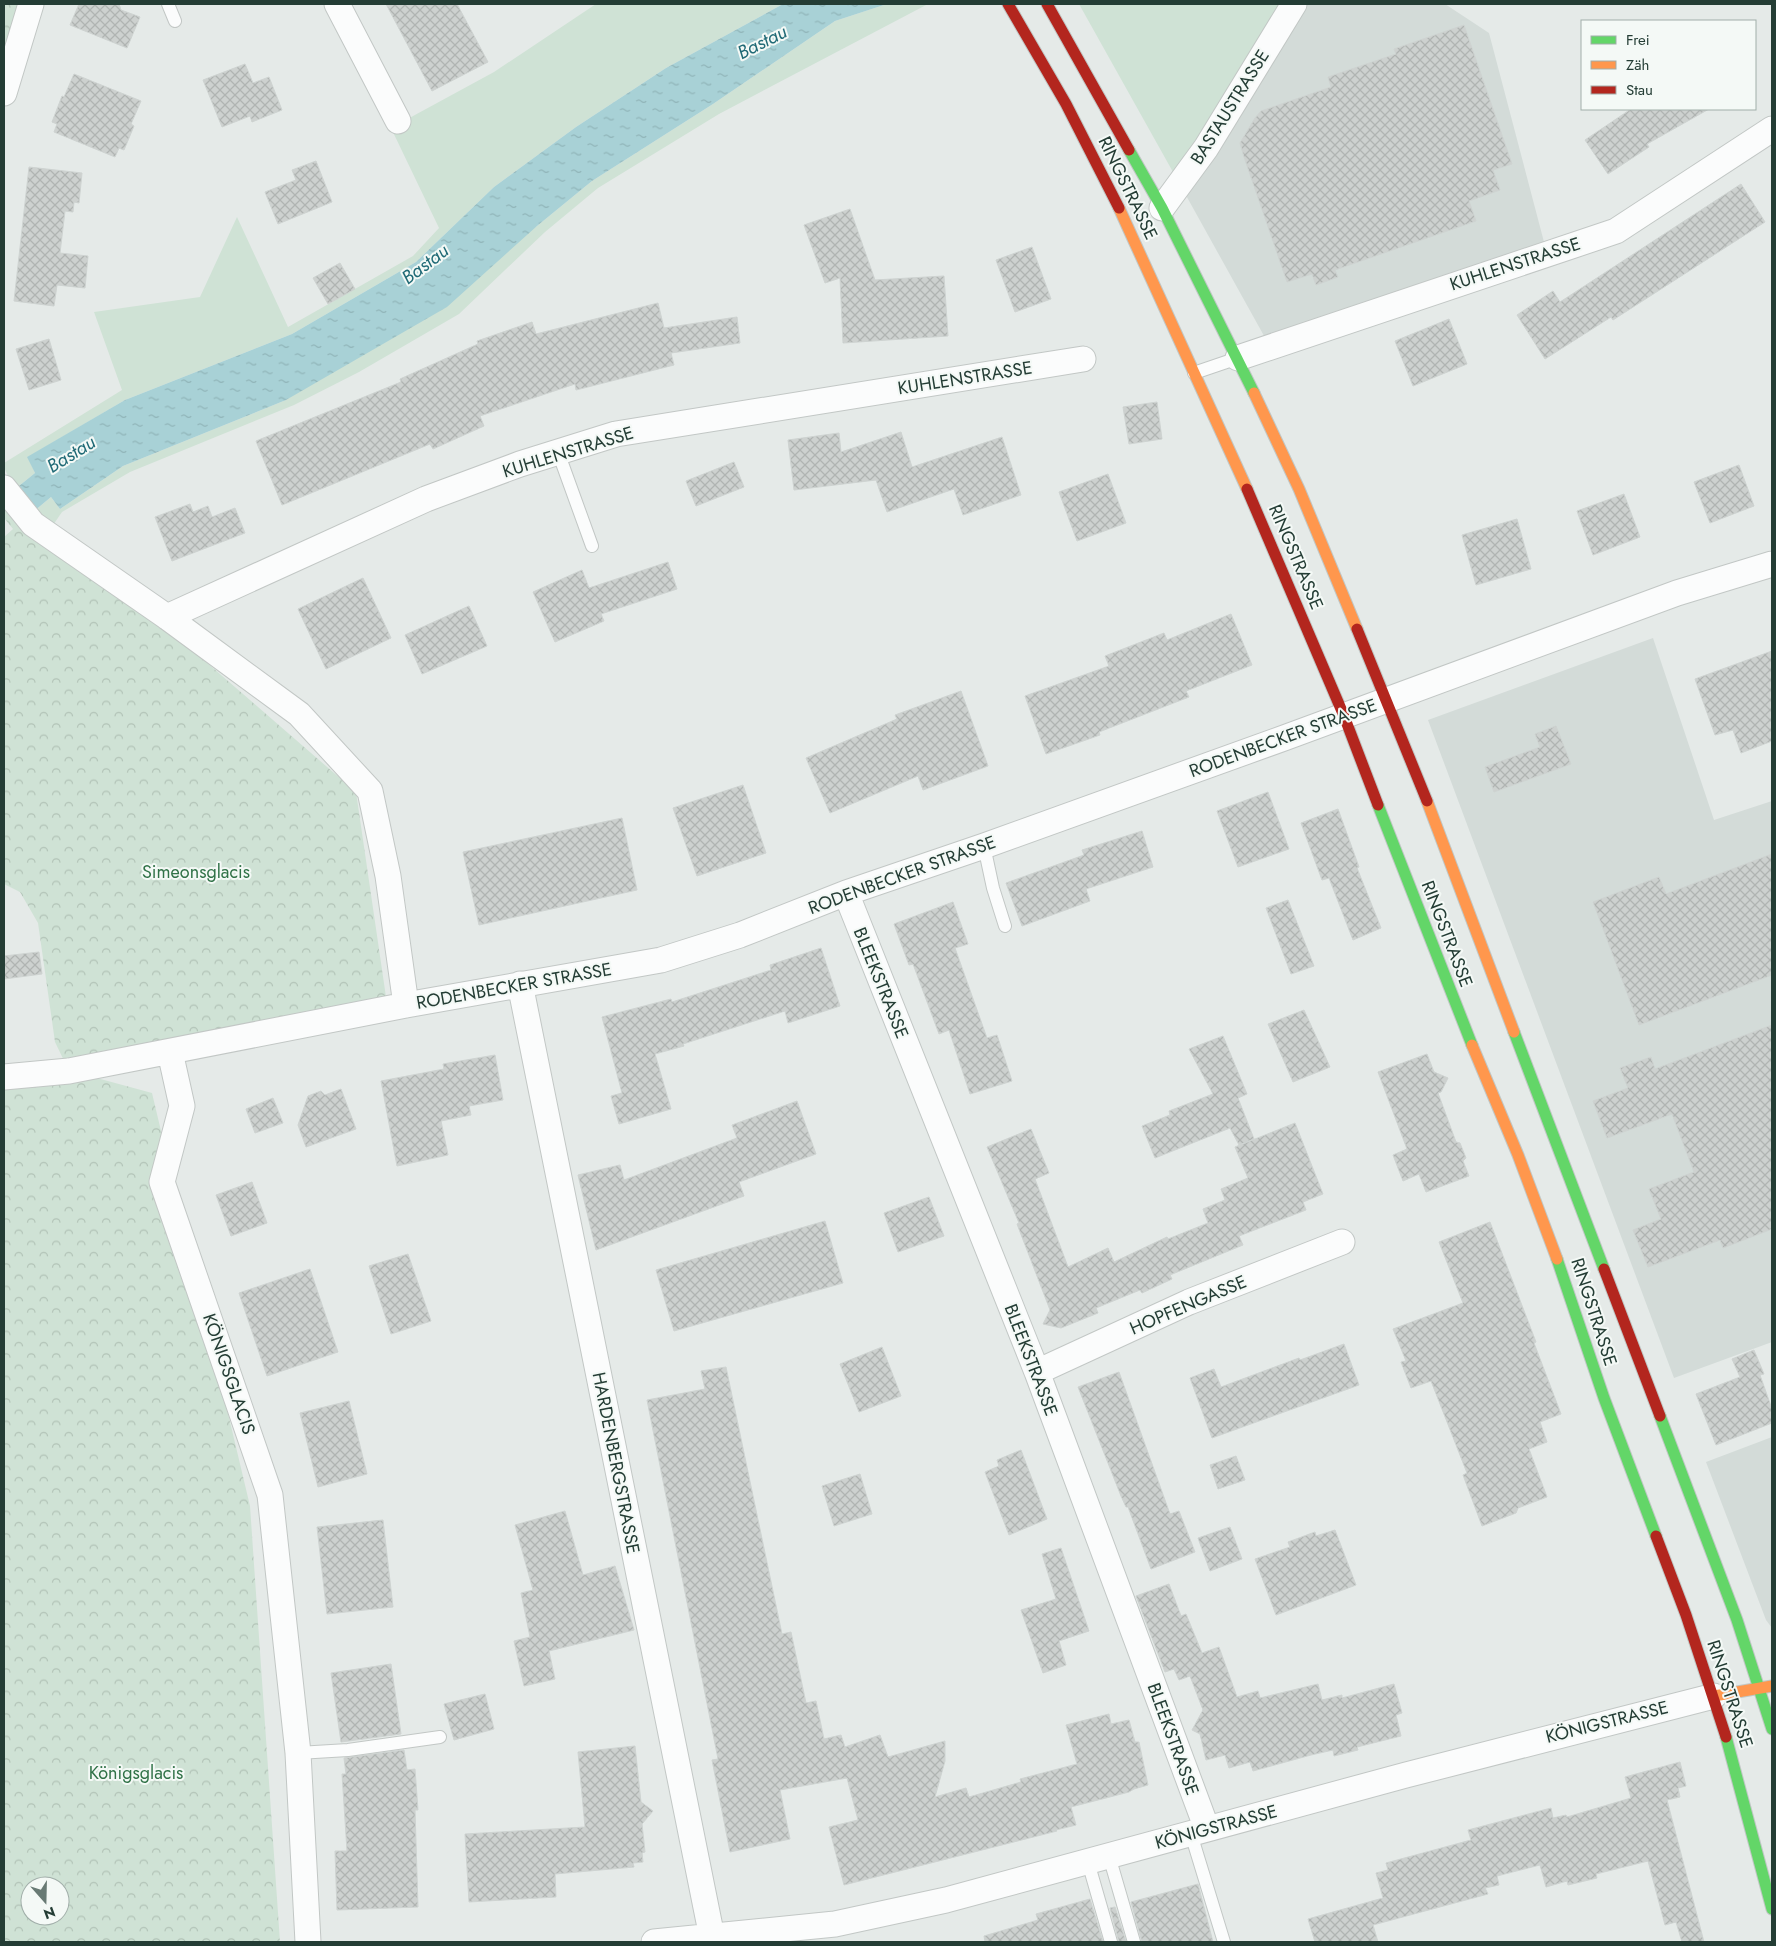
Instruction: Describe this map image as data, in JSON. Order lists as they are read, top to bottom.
{
  "streets": {
    "main road": ["RINGSTRASSE", "KÖNIGSTRASSE"],
    "street": [
      "BASTAUSTRASSE",
      "KUHLENSTRASSE",
      "RODENBECKER STRASSE",
      "BLEEKSTRASSE",
      "HOPFENGASSE",
      "KÖNIGSGLACIS",
      "HARDENBERGSTRASSE"
    ]
  },
  "crossings": [
    ["BASTAUSTRASSE", "RINGSTRASSE"],
    ["RINGSTRASSE", "KUHLENSTRASSE"],
    ["RINGSTRASSE", "RODENBECKER STRASSE"],
    ["RINGSTRASSE", "KÖNIGSTRASSE"],
    ["RODENBECKER STRASSE", "BLEEKSTRASSE"],
    ["RODENBECKER STRASSE", "KÖNIGSGLACIS"],
    ["RODENBECKER STRASSE", "HARDENBERGSTRASSE"],
    ["BLEEKSTRASSE", "HOPFENGASSE"],
    ["BLEEKSTRASSE", "KÖNIGSTRASSE"],
    ["HARDENBERGSTRASSE", "KÖNIGSTRASSE"]
  ],
  "water": ["Bastau"],
  "parks": ["Simeonsglacis", "Königsglacis"],
  "legend": ["Frei", "Zäh", "Stau"],
  "north": "bottom"
}
